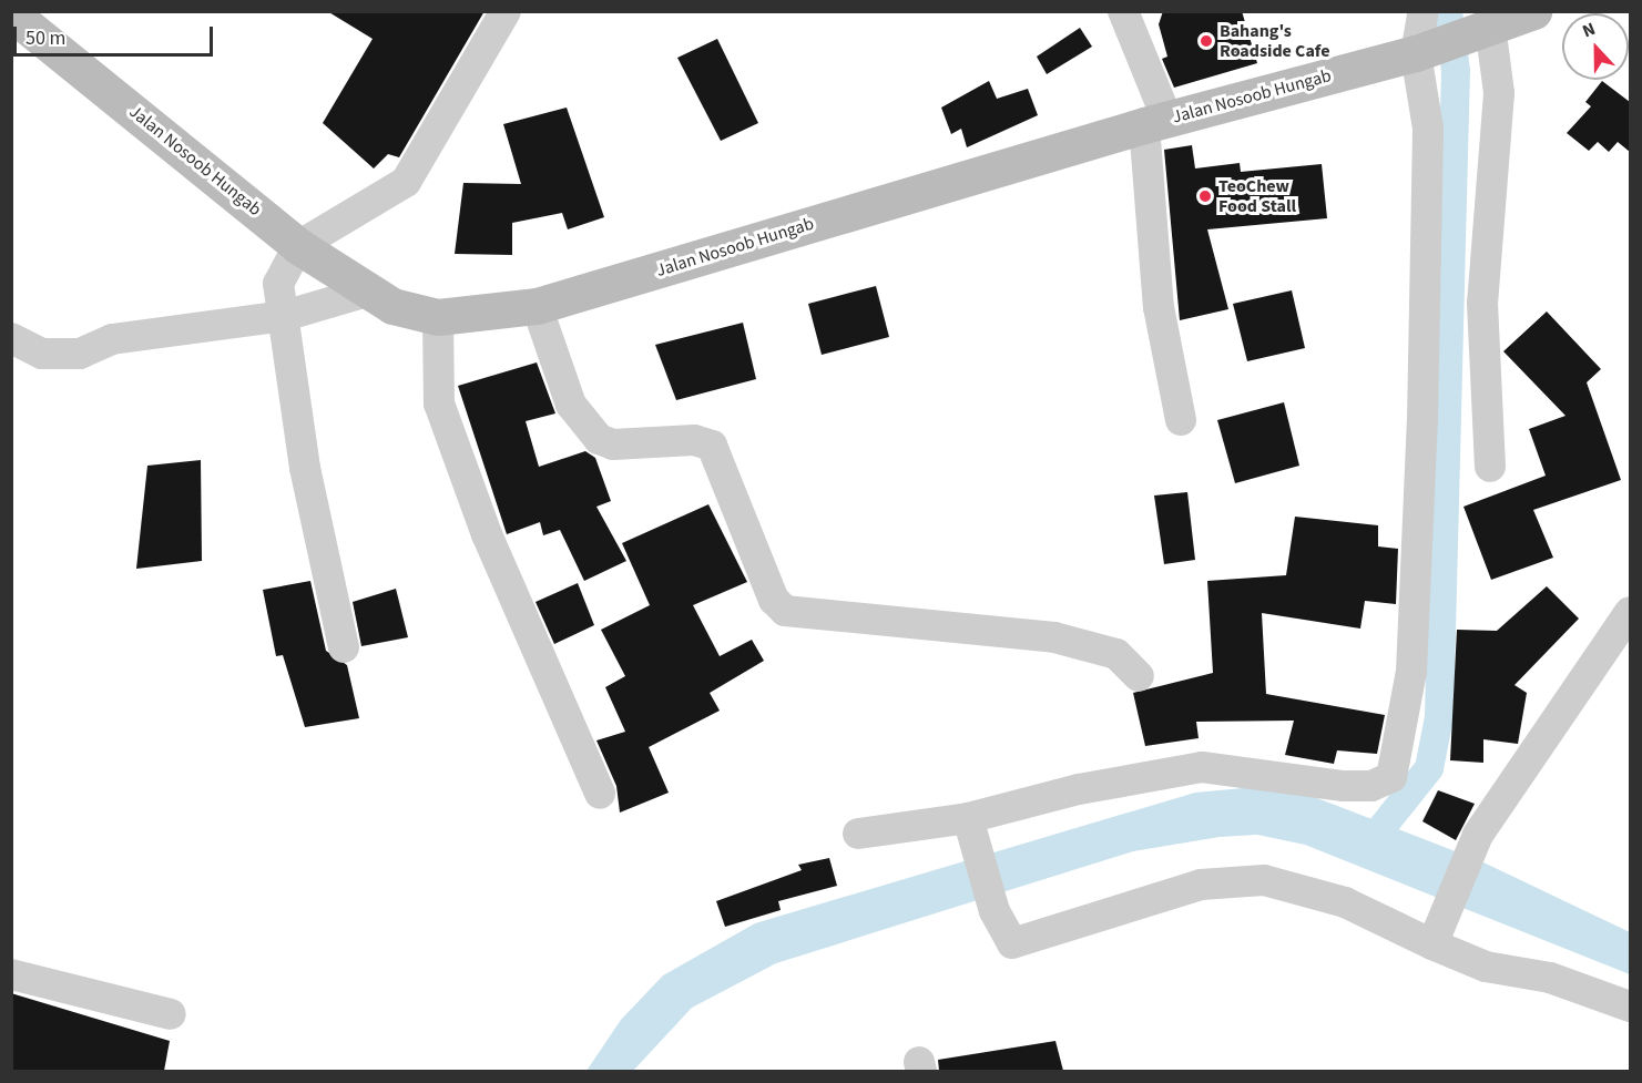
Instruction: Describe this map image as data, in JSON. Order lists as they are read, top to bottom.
{
  "streets": {
    "main road": ["Jalan Nosoob Hungab"]
  },
  "places": ["Bahang's Roadside Cafe", "TeoChew Food Stall"],
  "scale_bar": "50 m",
  "north": "top"
}
